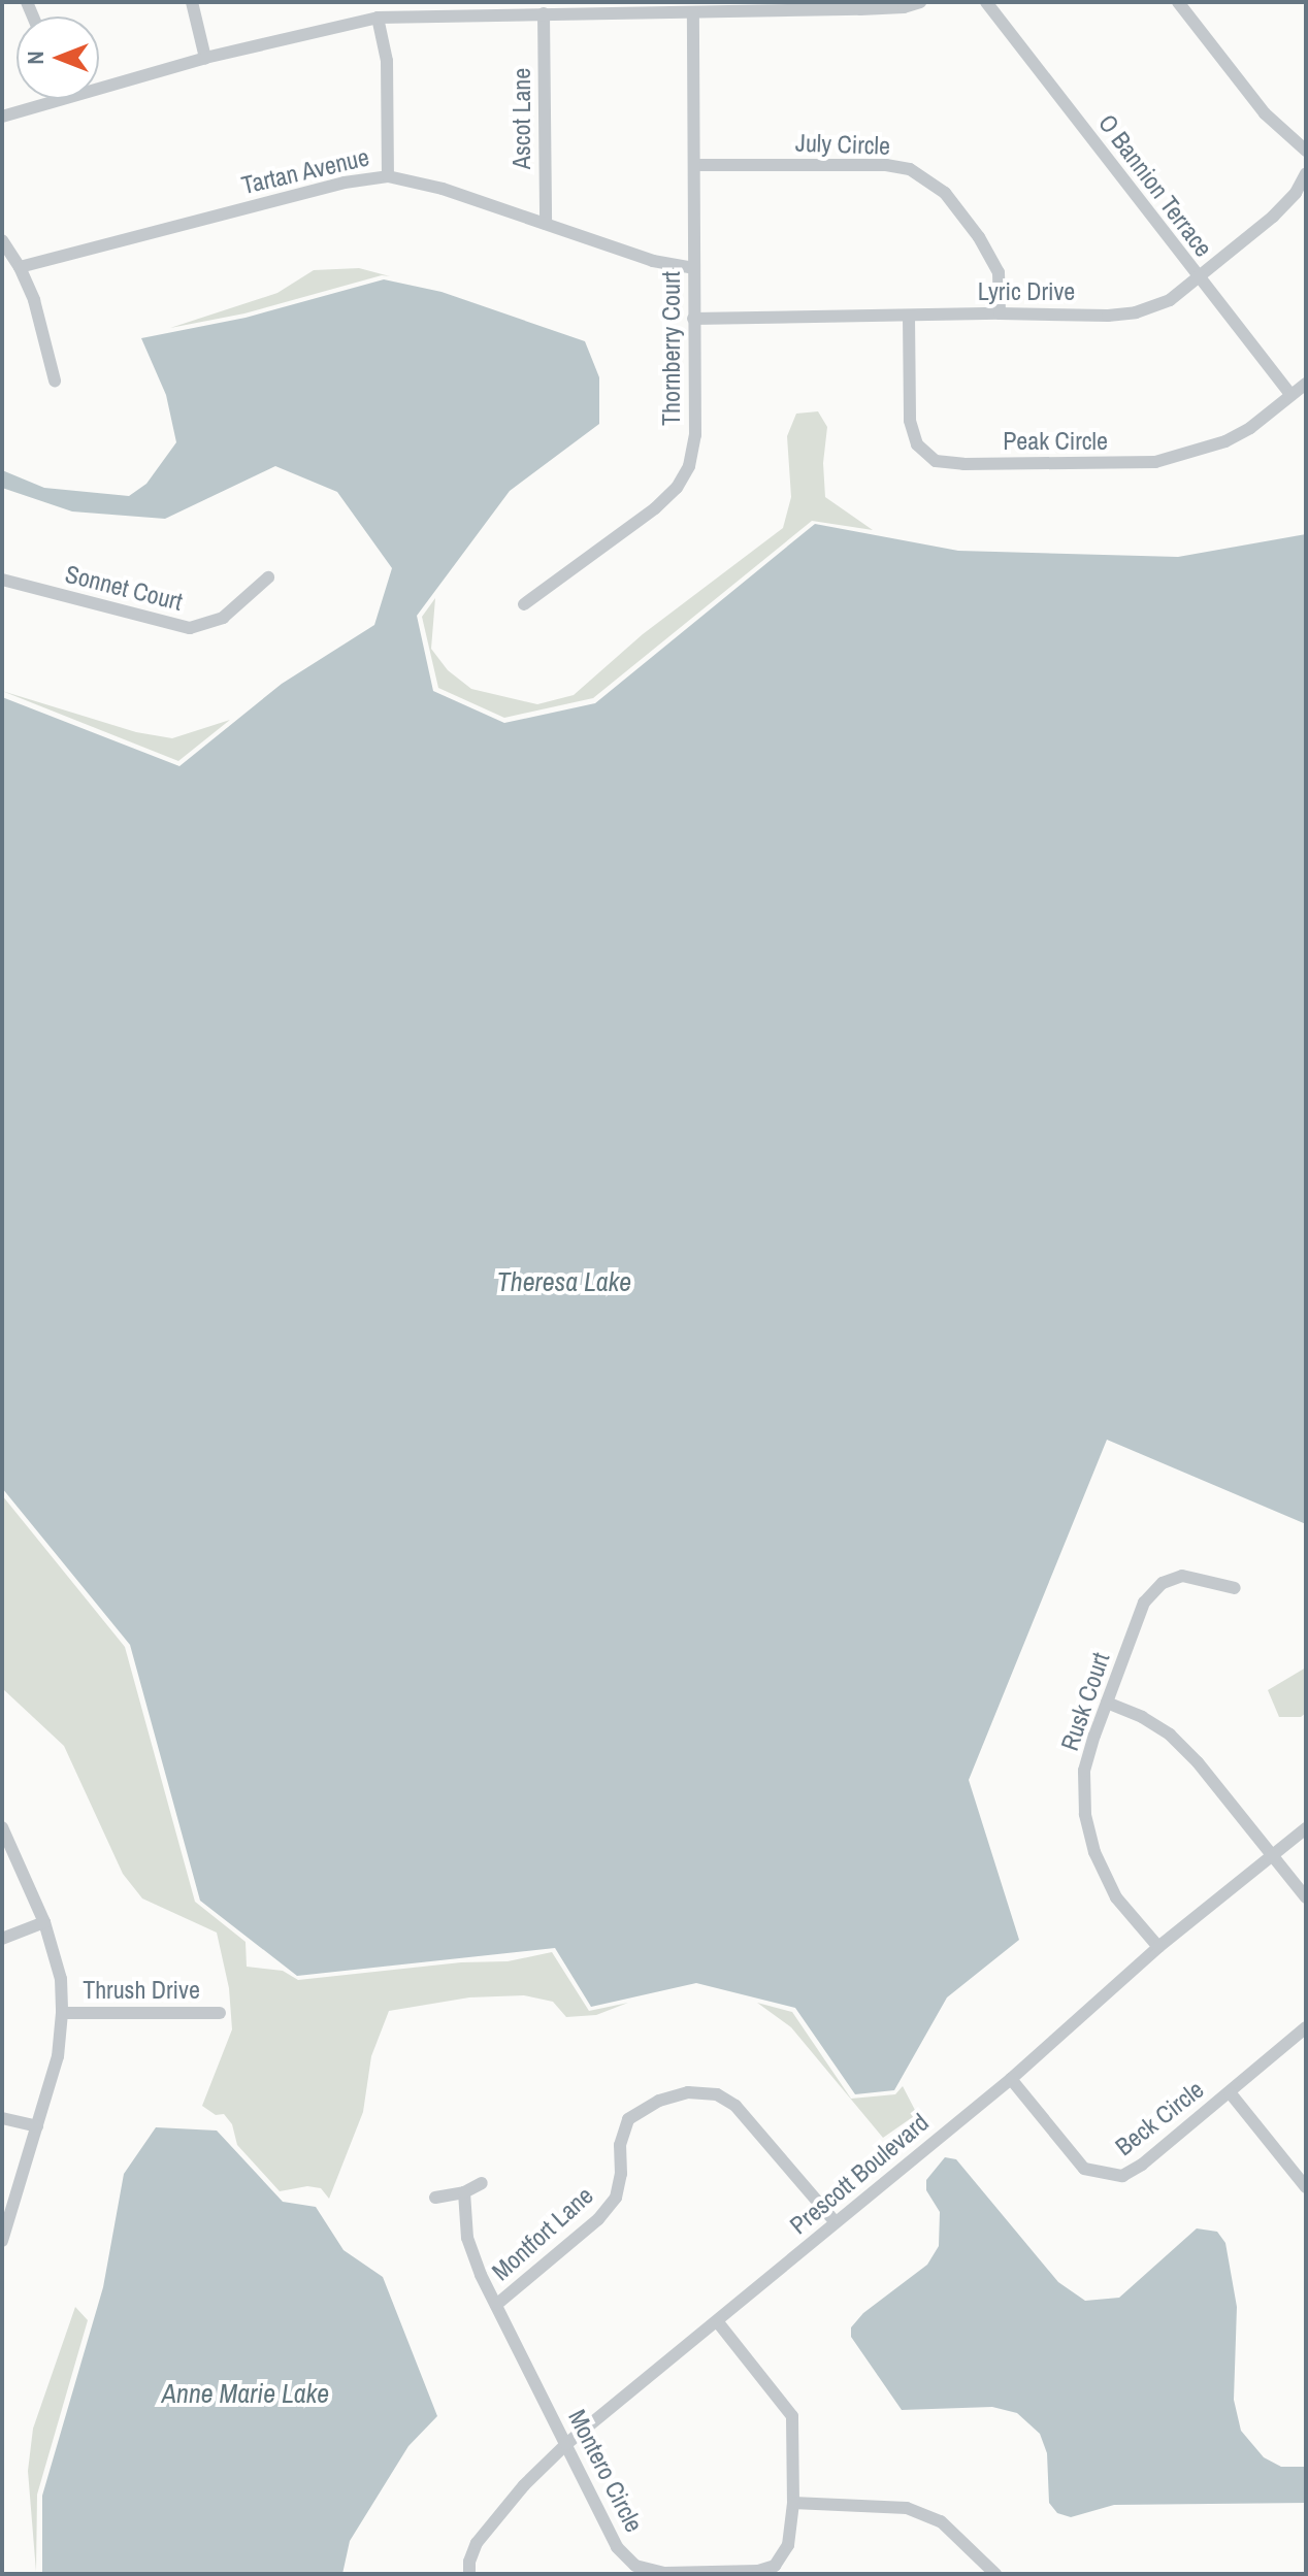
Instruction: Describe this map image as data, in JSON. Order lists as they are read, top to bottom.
{
  "streets": {
    "street": [
      "Ascot Lane",
      "July Circle",
      "Tartan Avenue",
      "O Bannion Terrace",
      "Lyric Drive",
      "Thornberry Court",
      "Peak Circle",
      "Sonnet Court",
      "Rusk Court",
      "Thrush Drive",
      "Beck Circle",
      "Prescott Boulevard",
      "Montfort Lane",
      "Montero Circle"
    ]
  },
  "crossings": [
    ["Ascot Lane", "Tartan Avenue"],
    ["July Circle", "Lyric Drive"],
    ["July Circle", "Thornberry Court"],
    ["Tartan Avenue", "Thornberry Court"],
    ["O Bannion Terrace", "Lyric Drive"],
    ["O Bannion Terrace", "Peak Circle"],
    ["Lyric Drive", "Thornberry Court"],
    ["Lyric Drive", "Peak Circle"],
    ["Rusk Court", "Prescott Boulevard"],
    ["Beck Circle", "Prescott Boulevard"],
    ["Prescott Boulevard", "Montfort Lane"],
    ["Prescott Boulevard", "Montero Circle"],
    ["Montfort Lane", "Montero Circle"]
  ],
  "water": ["Theresa Lake", "Anne Marie Lake"],
  "north": "left"
}
